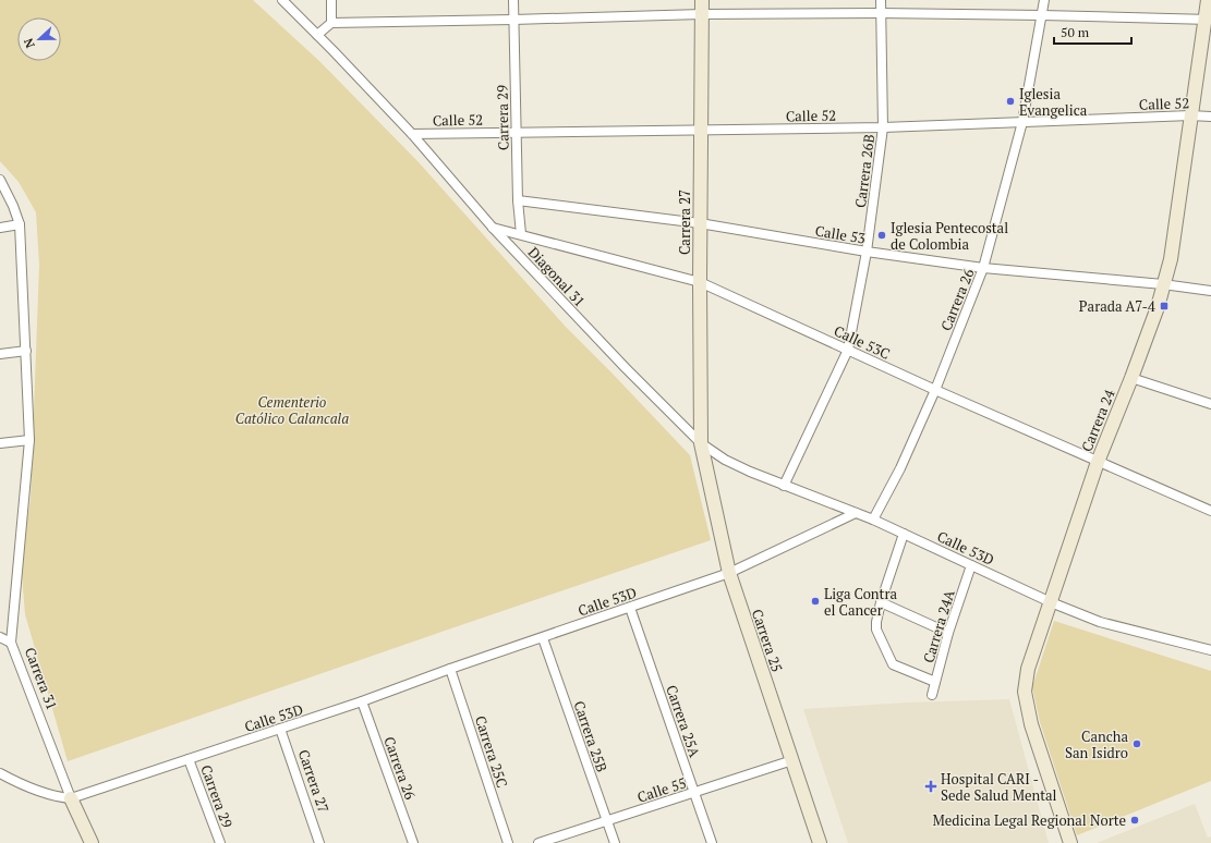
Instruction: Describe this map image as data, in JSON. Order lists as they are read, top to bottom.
{
  "streets": {
    "street": [
      "Calle 52",
      "Carrera 29",
      "Carrera 26B",
      "Carrera 27",
      "Calle 53",
      "Diagonal 31",
      "Carrera 26",
      "Calle 53C",
      "Carrera 24",
      "Calle 53D",
      "Carrera 24A",
      "Carrera 25",
      "Carrera 31",
      "Carrera 25A",
      "Carrera 25B",
      "Carrera 25C",
      "Calle 55"
    ]
  },
  "crossings": [
    ["Calle 52", "Carrera 29"],
    ["Calle 52", "Carrera 26B"],
    ["Calle 52", "Carrera 27"],
    ["Calle 52", "Diagonal 31"],
    ["Calle 52", "Carrera 26"],
    ["Calle 52", "Carrera 24"],
    ["Carrera 29", "Calle 53"],
    ["Carrera 29", "Calle 53C"],
    ["Carrera 29", "Calle 53D"],
    ["Carrera 26B", "Calle 53"],
    ["Carrera 26B", "Diagonal 31"],
    ["Carrera 26B", "Calle 53C"],
    ["Carrera 27", "Calle 53"],
    ["Carrera 27", "Diagonal 31"],
    ["Carrera 27", "Calle 53C"],
    ["Carrera 27", "Calle 53D"],
    ["Carrera 27", "Carrera 25"],
    ["Calle 53", "Carrera 26"],
    ["Calle 53", "Carrera 24"],
    ["Diagonal 31", "Calle 53C"],
    ["Diagonal 31", "Calle 53D"],
    ["Diagonal 31", "Carrera 25"],
    ["Carrera 26", "Calle 53C"],
    ["Carrera 26", "Calle 53D"],
    ["Calle 53C", "Carrera 24"],
    ["Carrera 24", "Calle 53D"],
    ["Calle 53D", "Carrera 24A"],
    ["Calle 53D", "Carrera 25"],
    ["Calle 53D", "Carrera 31"],
    ["Calle 53D", "Carrera 25A"],
    ["Calle 53D", "Carrera 25B"],
    ["Calle 53D", "Carrera 25C"],
    ["Carrera 25", "Calle 55"],
    ["Carrera 25A", "Calle 55"],
    ["Carrera 25B", "Calle 55"]
  ],
  "parks": ["Cementerio Católico Calancala"],
  "places": {
    "other": [
      "Iglesia Evangelica",
      "Iglesia Pentecostal de Colombia",
      "Liga Contra el Cancer",
      "Cancha San Isidro",
      "Medicina Legal Regional Norte"
    ],
    "transit": ["Parada A7-4"],
    "health": ["Hospital CARI - Sede Salud Mental"]
  },
  "scale_bar": "50 m",
  "north": "left"
}
